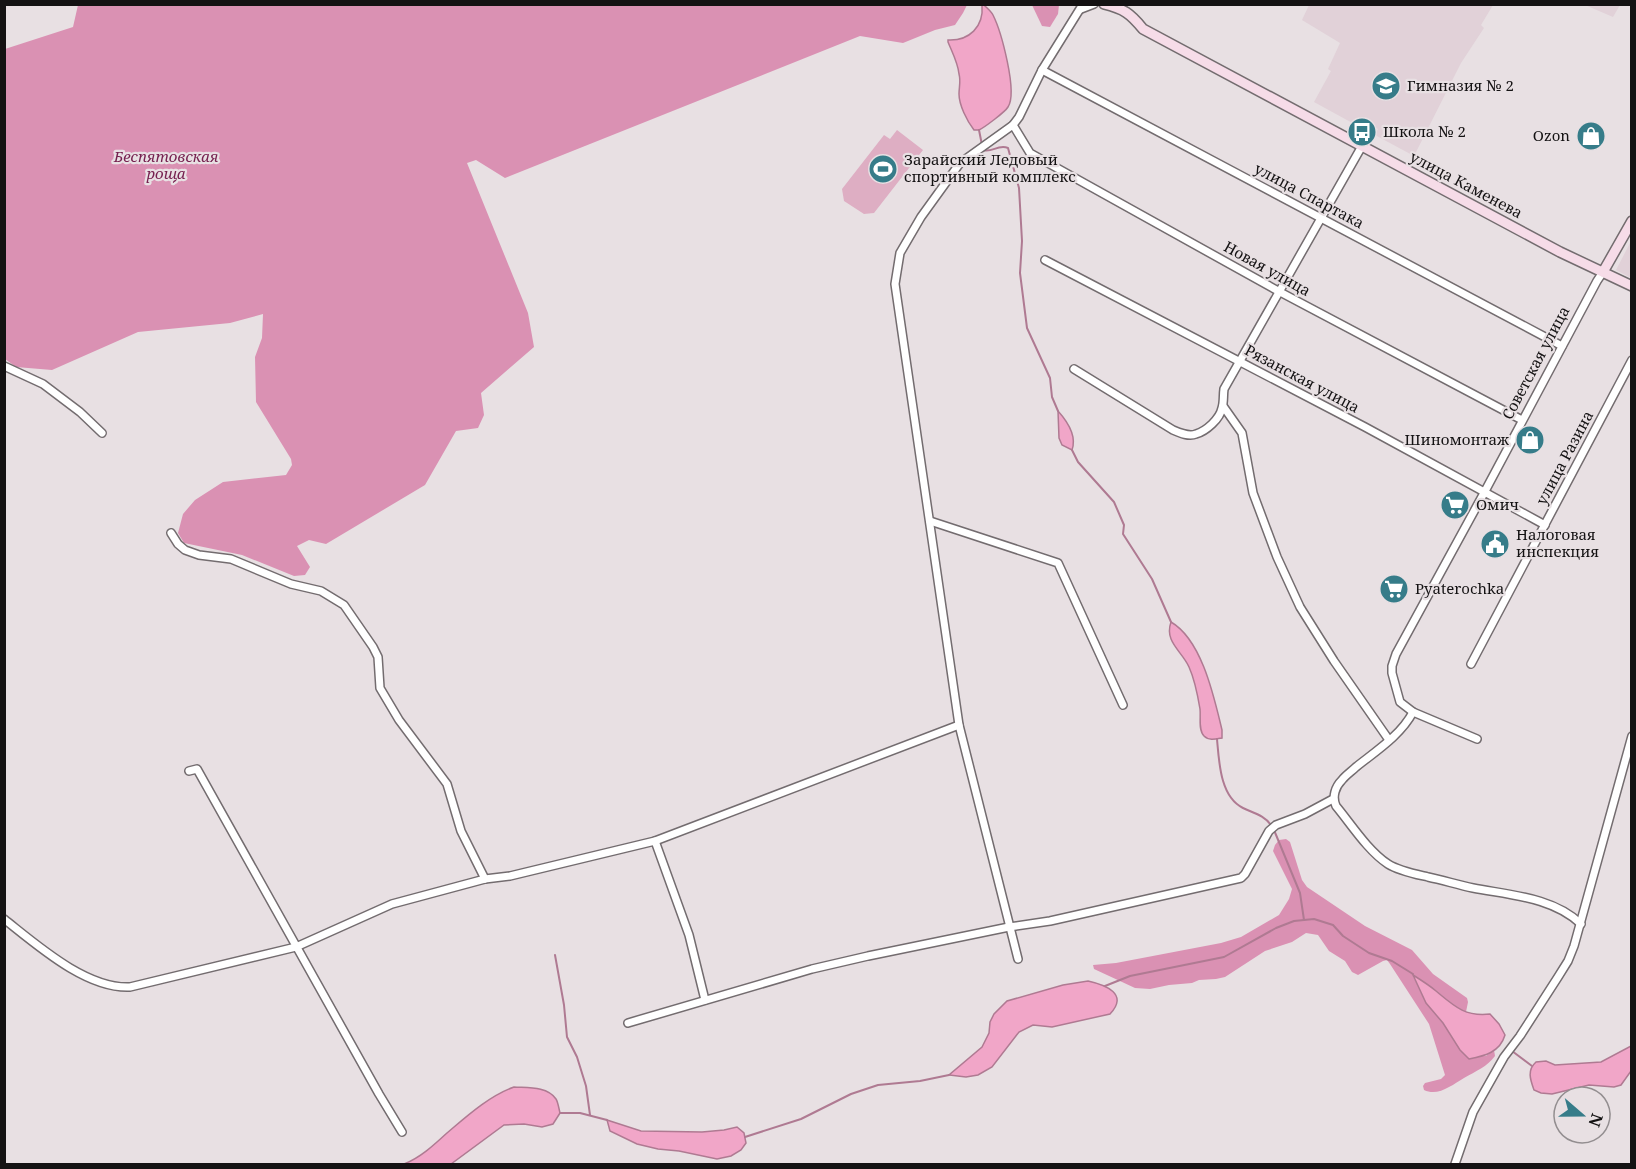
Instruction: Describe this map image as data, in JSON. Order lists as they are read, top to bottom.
{
  "streets": {
    "main road": ["улица Каменева", "Советская улица"],
    "street": [
      "улица Спартака",
      "Новая улица",
      "Рязанская улица",
      "улица Разина"
    ]
  },
  "crossings": [
    ["улица Каменева", "Советская улица"],
    ["улица Спартака", "Советская улица"],
    ["Новая улица", "Советская улица"],
    ["Советская улица", "Рязанская улица"],
    ["Рязанская улица", "улица Разина"]
  ],
  "parks": ["Беспятовская роща"],
  "places": {
    "school or university": ["Гимназия № 2"],
    "bus stop": ["Школа № 2"],
    "shop": ["Ozon", "Шиномонтаж"],
    "sports": ["Зарайский Ледовый спортивный комплекс"],
    "supermarket": ["Омич", "Pyaterochka"],
    "public building": ["Налоговая инспекция"]
  },
  "north": "right"
}
